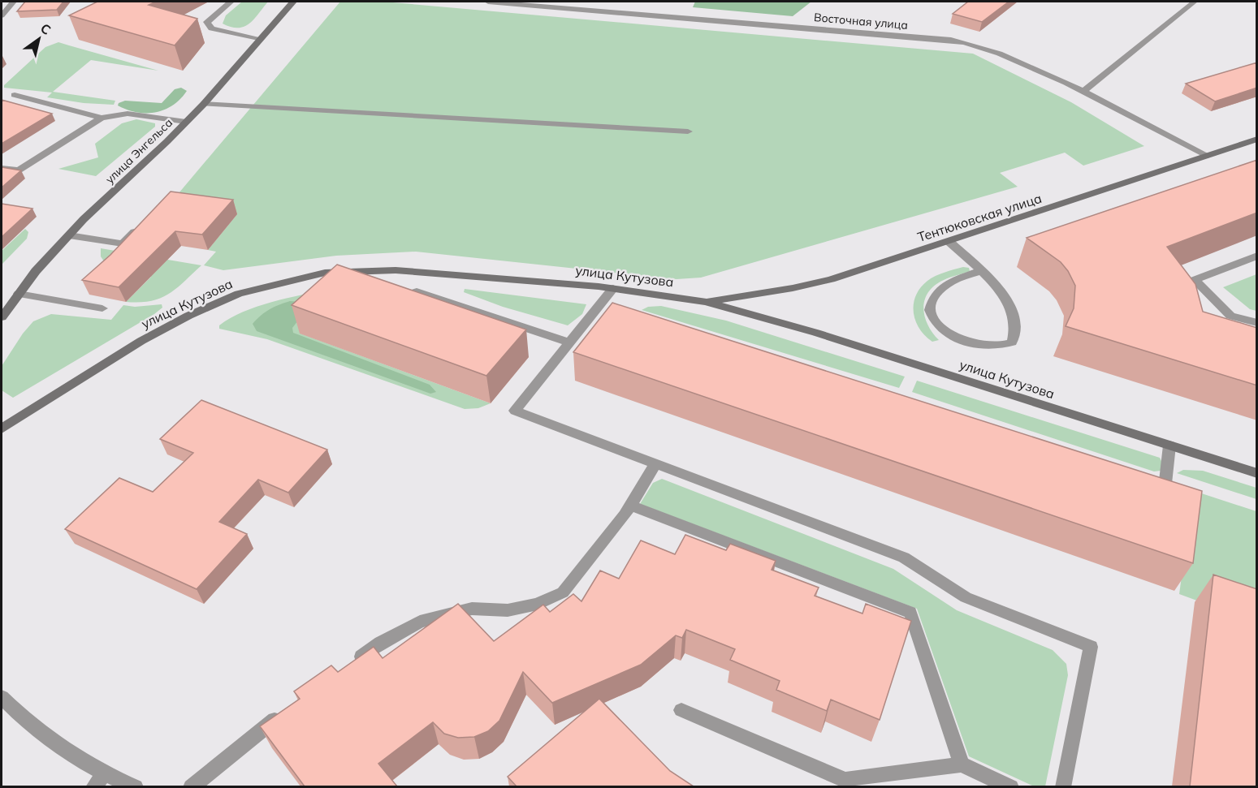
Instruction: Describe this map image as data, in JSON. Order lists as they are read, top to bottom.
{
  "streets": {
    "street": [
      "Восточная улица",
      "улица Энгельса",
      "Тентюковская улица",
      "улица Кутузова"
    ]
  },
  "crossings": [
    ["Восточная улица", "Тентюковская улица"],
    ["Тентюковская улица", "улица Кутузова"]
  ],
  "north": "top right"
}
